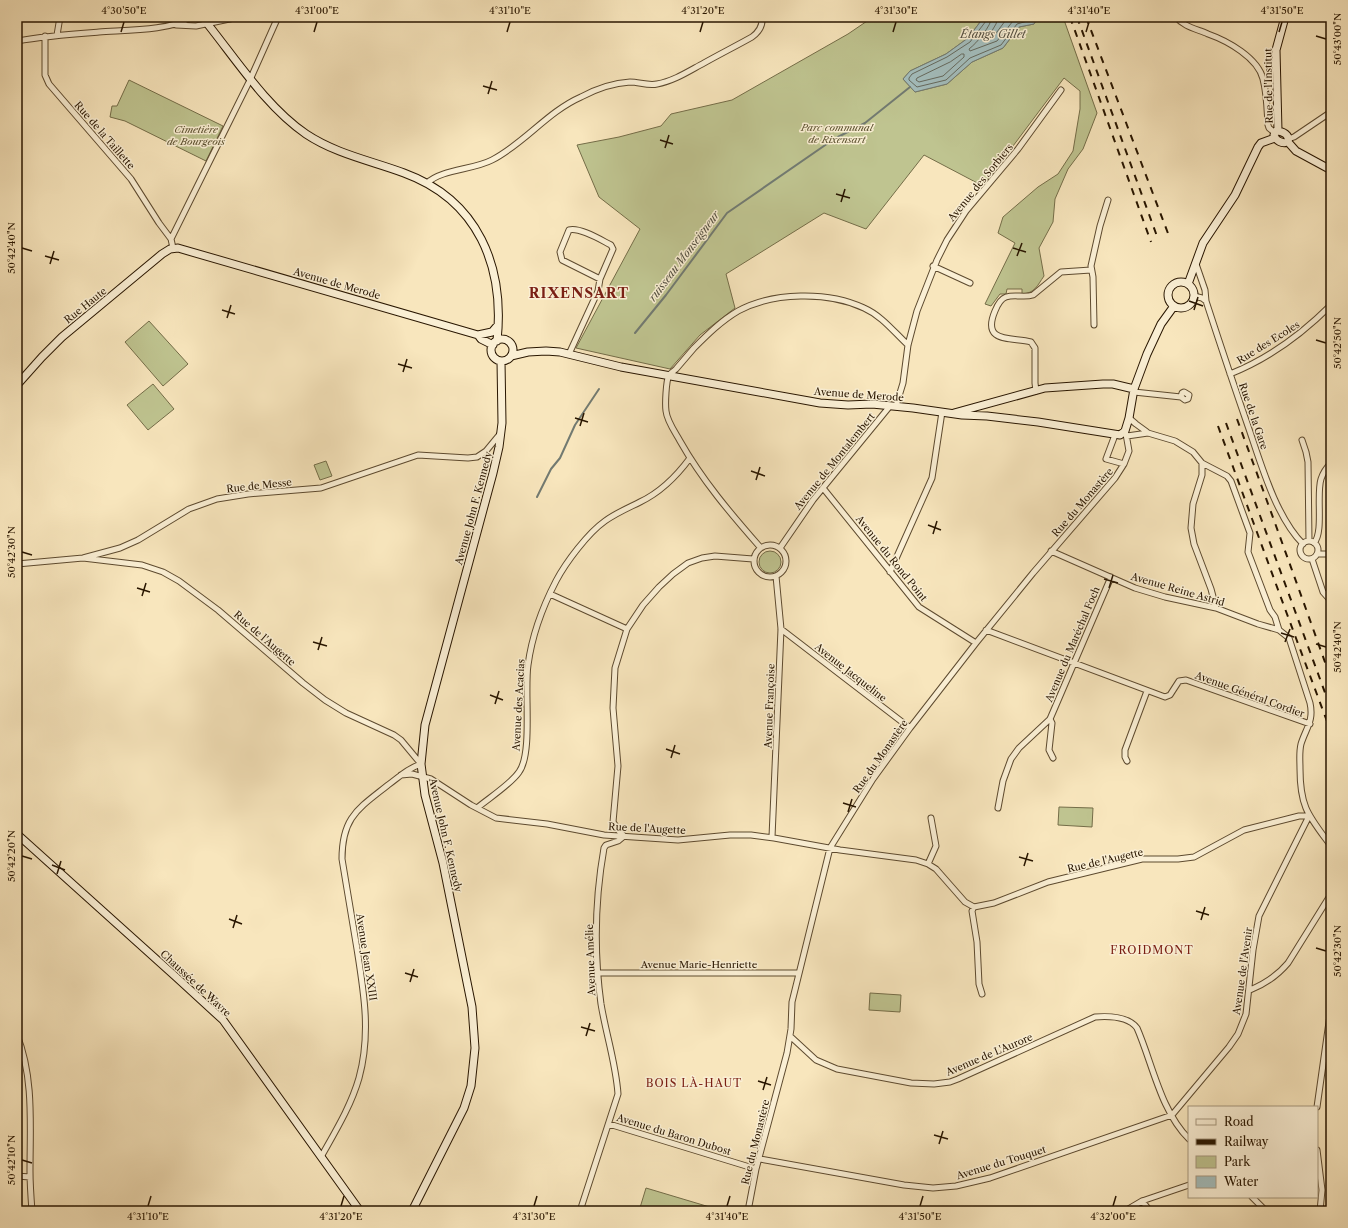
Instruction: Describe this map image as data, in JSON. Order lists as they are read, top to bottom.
{
  "streets": {
    "street": [
      "Rue de l'Institut",
      "Rue de la Taillette",
      "Avenue des Sorbiers",
      "Avenue de Merode",
      "Rue Haute",
      "Rue des Ecoles",
      "Rue de la Gare",
      "Avenue de Montalembert",
      "Rue de Messe",
      "Rue du Monastère",
      "Avenue John F. Kennedy",
      "Avenue du Rond Point",
      "Avenue Reine Astrid",
      "Rue de l'Augette",
      "Avenue du Maréchal Foch",
      "Avenue Jacqueline",
      "Avenue Général Cordier",
      "Avenue des Acacias",
      "Avenue Françoise",
      "Avenue Jean XXIII",
      "Avenue Amélie",
      "Avenue Marie-Henriette",
      "Avenue de l'Avenir",
      "Chaussée de Wavre",
      "Avenue de L'Aurore",
      "Avenue du Baron Dubost",
      "Avenue du Touquet"
    ]
  },
  "crossings": [
    ["Avenue des Sorbiers", "Avenue de Merode"],
    ["Avenue des Sorbiers", "Avenue de Montalembert"],
    ["Avenue de Merode", "Rue Haute"],
    ["Avenue de Merode", "Avenue de Montalembert"],
    ["Avenue de Merode", "Avenue John F. Kennedy"],
    ["Rue des Ecoles", "Rue de la Gare"],
    ["Avenue de Montalembert", "Avenue du Rond Point"],
    ["Avenue de Montalembert", "Avenue Françoise"],
    ["Rue de Messe", "Avenue John F. Kennedy"],
    ["Rue de Messe", "Rue de l'Augette"],
    ["Rue du Monastère", "Avenue du Rond Point"],
    ["Rue du Monastère", "Avenue Reine Astrid"],
    ["Rue du Monastère", "Rue de l'Augette"],
    ["Rue du Monastère", "Avenue Jacqueline"],
    ["Rue du Monastère", "Avenue Général Cordier"],
    ["Rue du Monastère", "Avenue Marie-Henriette"],
    ["Rue du Monastère", "Avenue de L'Aurore"],
    ["Rue du Monastère", "Avenue du Baron Dubost"],
    ["Rue du Monastère", "Avenue du Touquet"],
    ["Avenue John F. Kennedy", "Rue de l'Augette"],
    ["Avenue John F. Kennedy", "Avenue Jean XXIII"],
    ["Avenue Reine Astrid", "Avenue du Maréchal Foch"],
    ["Rue de l'Augette", "Avenue des Acacias"],
    ["Rue de l'Augette", "Avenue Françoise"],
    ["Rue de l'Augette", "Avenue Jean XXIII"],
    ["Rue de l'Augette", "Avenue Amélie"],
    ["Rue de l'Augette", "Avenue de l'Avenir"],
    ["Avenue du Maréchal Foch", "Avenue Général Cordier"],
    ["Avenue Jacqueline", "Avenue Françoise"],
    ["Avenue Jean XXIII", "Chaussée de Wavre"],
    ["Avenue Amélie", "Avenue Marie-Henriette"],
    ["Avenue Amélie", "Avenue du Baron Dubost"],
    ["Avenue de l'Avenir", "Avenue de L'Aurore"],
    ["Avenue de l'Avenir", "Avenue du Touquet"],
    ["Avenue de L'Aurore", "Avenue du Touquet"]
  ],
  "districts": ["RIXENSART", "FROIDMONT", "BOIS LÀ-HAUT"],
  "water": ["Étangs Gillet", "ruisseau Monseigneur"],
  "parks": ["Parc communal de Rixensart", "Cimetière de Bourgeois"],
  "legend": [
    "Road",
    "Railway",
    "Park",
    "Water"
  ],
  "coordinates": [
    "4°30'50\"E",
    "4°31'00\"E",
    "4°31'10\"E",
    "4°31'20\"E",
    "4°31'30\"E",
    "4°31'40\"E",
    "4°31'50\"E",
    "50°43'00\"N",
    "50°42'40\"N",
    "50°42'50\"N",
    "50°42'30\"N",
    "50°42'20\"N",
    "50°42'10\"N",
    "4°32'00\"E"
  ]
}
